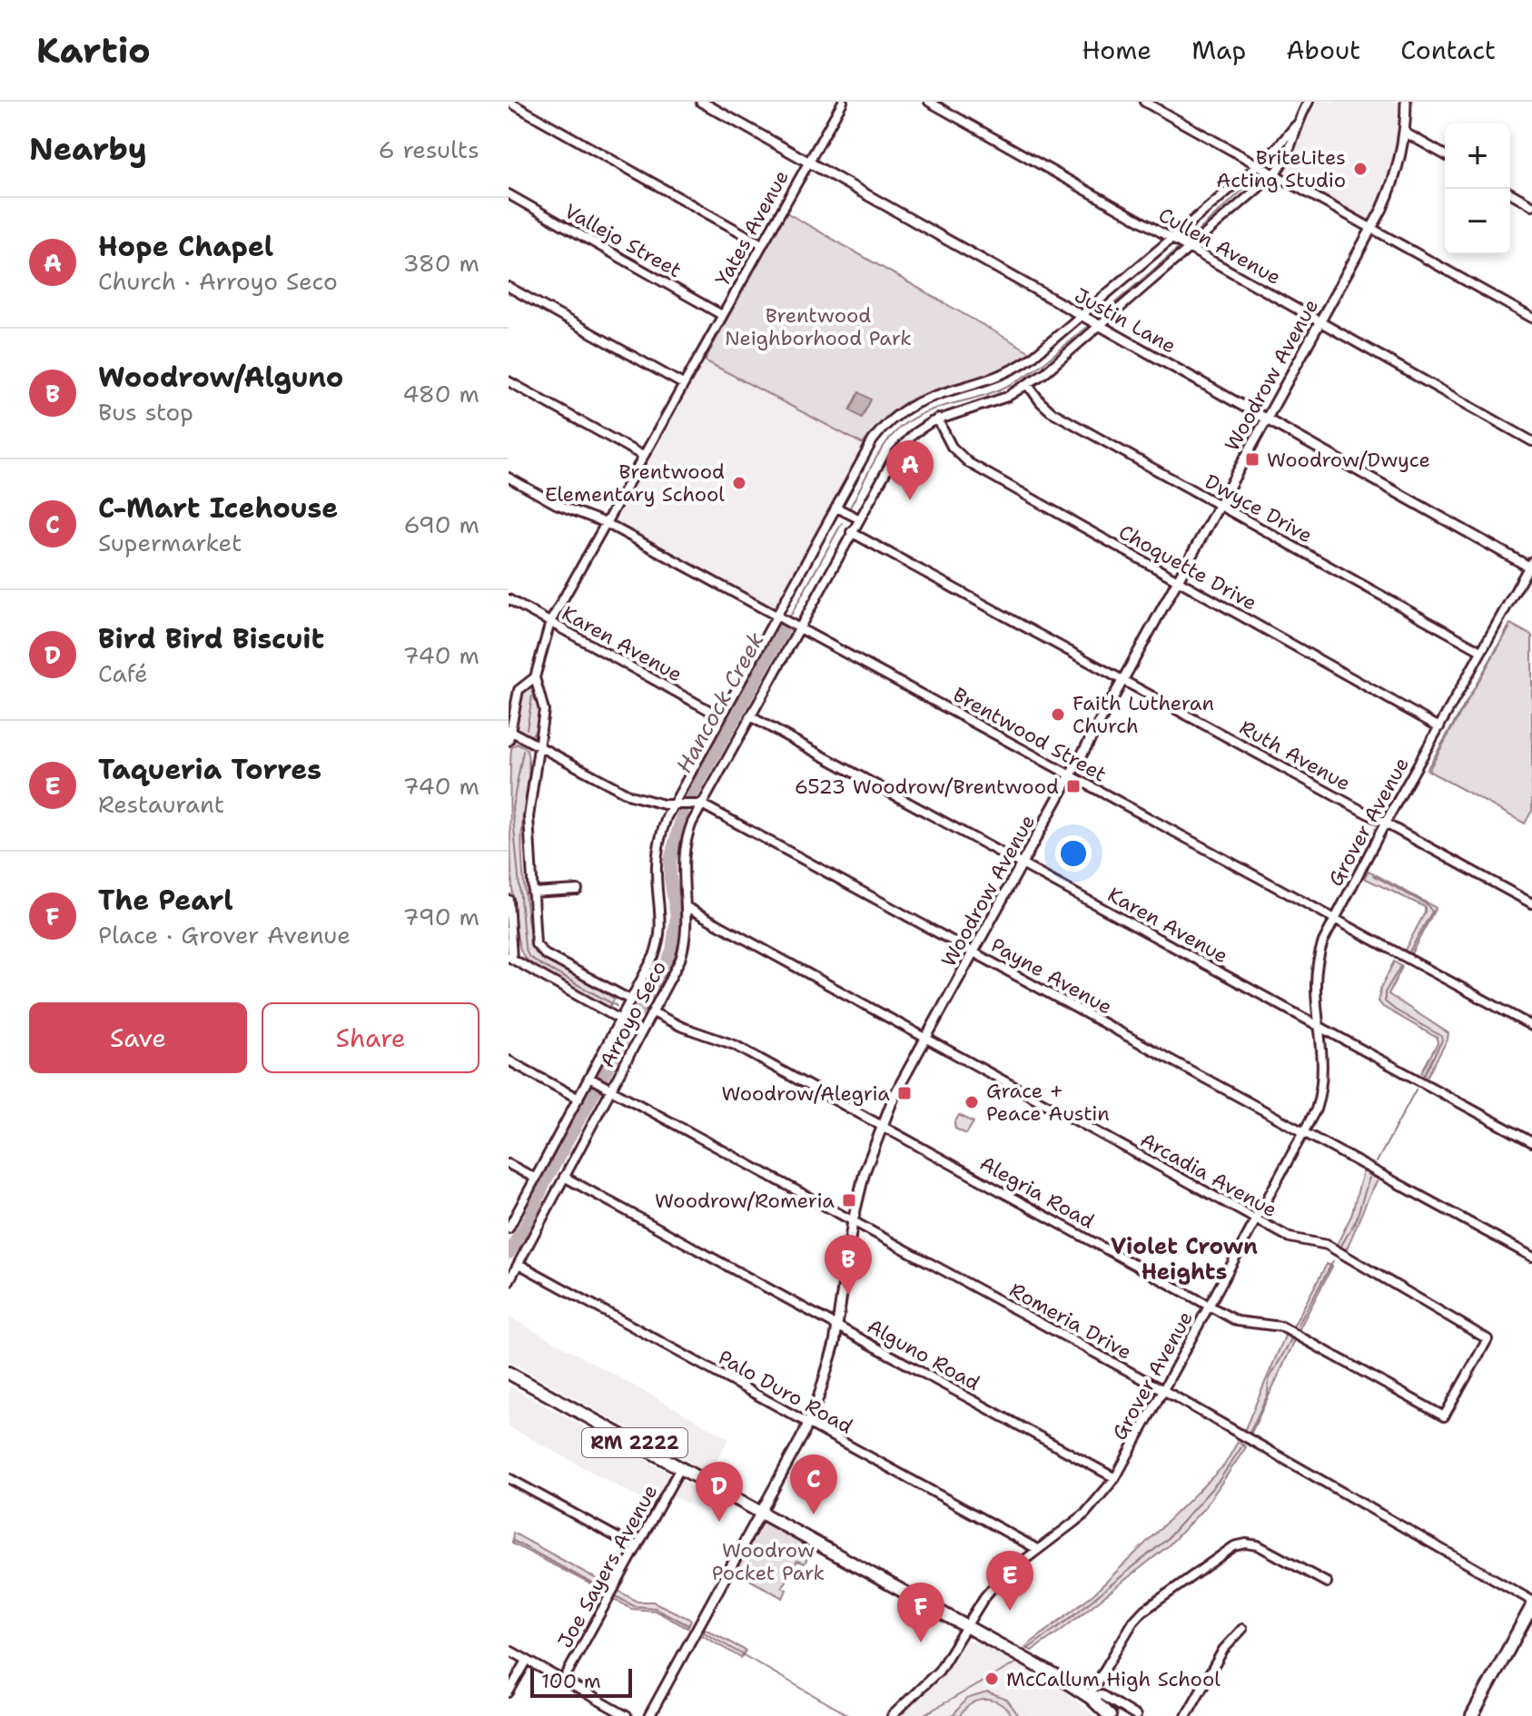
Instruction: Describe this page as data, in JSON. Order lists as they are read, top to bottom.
{
  "streets": {
    "main road": ["RM 2222"],
    "street": [
      "Yates Avenue",
      "Vallejo Street",
      "Cullen Avenue",
      "Justin Lane",
      "Woodrow Avenue",
      "Dwyce Drive",
      "Choquette Drive",
      "Karen Avenue",
      "Brentwood Street",
      "Ruth Avenue",
      "Grover Avenue",
      "Payne Avenue",
      "Arroyo Seco",
      "Arcadia Avenue",
      "Alegria Road",
      "Romeria Drive",
      "Alguno Road",
      "Palo Duro Road",
      "Joe Sayers Avenue"
    ]
  },
  "crossings": [
    ["Yates Avenue", "Vallejo Street"],
    ["Yates Avenue", "Justin Lane"],
    ["Yates Avenue", "Karen Avenue"],
    ["Yates Avenue", "Brentwood Street"],
    ["Cullen Avenue", "Woodrow Avenue"],
    ["Cullen Avenue", "Arroyo Seco"],
    ["Justin Lane", "Woodrow Avenue"],
    ["Justin Lane", "Grover Avenue"],
    ["Justin Lane", "Arroyo Seco"],
    ["Woodrow Avenue", "Dwyce Drive"],
    ["Woodrow Avenue", "Choquette Drive"],
    ["Woodrow Avenue", "Karen Avenue"],
    ["Woodrow Avenue", "Brentwood Street"],
    ["Woodrow Avenue", "Ruth Avenue"],
    ["Woodrow Avenue", "Payne Avenue"],
    ["Woodrow Avenue", "Arcadia Avenue"],
    ["Woodrow Avenue", "Alegria Road"],
    ["Woodrow Avenue", "Romeria Drive"],
    ["Woodrow Avenue", "Alguno Road"],
    ["Woodrow Avenue", "Palo Duro Road"],
    ["Woodrow Avenue", "RM 2222"],
    ["Dwyce Drive", "Grover Avenue"],
    ["Dwyce Drive", "Arroyo Seco"],
    ["Choquette Drive", "Grover Avenue"],
    ["Choquette Drive", "Arroyo Seco"],
    ["Karen Avenue", "Grover Avenue"],
    ["Karen Avenue", "Arroyo Seco"],
    ["Brentwood Street", "Grover Avenue"],
    ["Brentwood Street", "Arroyo Seco"],
    ["Ruth Avenue", "Grover Avenue"],
    ["Ruth Avenue", "Arroyo Seco"],
    ["Grover Avenue", "Payne Avenue"],
    ["Grover Avenue", "Arcadia Avenue"],
    ["Grover Avenue", "Alegria Road"],
    ["Grover Avenue", "Romeria Drive"],
    ["Grover Avenue", "Alguno Road"],
    ["Grover Avenue", "Palo Duro Road"],
    ["Grover Avenue", "RM 2222"],
    ["Payne Avenue", "Arroyo Seco"],
    ["Arroyo Seco", "Arcadia Avenue"],
    ["Arroyo Seco", "Alegria Road"],
    ["Arroyo Seco", "Romeria Drive"],
    ["Arroyo Seco", "Alguno Road"],
    ["Arroyo Seco", "Palo Duro Road"],
    ["Arcadia Avenue", "Alegria Road"],
    ["RM 2222", "Joe Sayers Avenue"]
  ],
  "districts": ["Violet Crown Heights"],
  "water": ["Hancock Creek"],
  "parks": ["Brentwood Neighborhood Park", "Woodrow Pocket Park"],
  "places": {
    "other": [
      "BriteLites Acting Studio",
      "Brentwood Elementary School",
      "Faith Lutheran Church",
      "Grace + Peace Austin",
      "McCallum High School"
    ],
    "transit": [
      "Woodrow/Dwyce",
      "6523 Woodrow/Brentwood",
      "Woodrow/Alegria",
      "Woodrow/Romeria"
    ]
  },
  "scale_bar": "100 m",
  "page": {
    "header": "Kartio",
    "nav": [
      "Home",
      "Map",
      "About",
      "Contact"
    ],
    "heading": ["Nearby", "6 results"],
    "map_buttons": ["+", "−"],
    "list": [
      {
        "mark": "A",
        "name": "Hope Chapel",
        "note": "Church · Arroyo Seco",
        "value": "380 m"
      },
      {
        "mark": "B",
        "name": "Woodrow/Alguno",
        "note": "Bus stop",
        "value": "480 m"
      },
      {
        "mark": "C",
        "name": "C-Mart Icehouse",
        "note": "Supermarket",
        "value": "690 m"
      },
      {
        "mark": "D",
        "name": "Bird Bird Biscuit",
        "note": "Café",
        "value": "740 m"
      },
      {
        "mark": "E",
        "name": "Taqueria Torres",
        "note": "Restaurant",
        "value": "740 m"
      },
      {
        "mark": "F",
        "name": "The Pearl",
        "note": "Place · Grover Avenue",
        "value": "790 m"
      }
    ],
    "pins": [
      "A",
      "B",
      "C",
      "D",
      "E",
      "F"
    ],
    "buttons": ["Save", "Share"],
    "scale": "100 m"
  }
}
